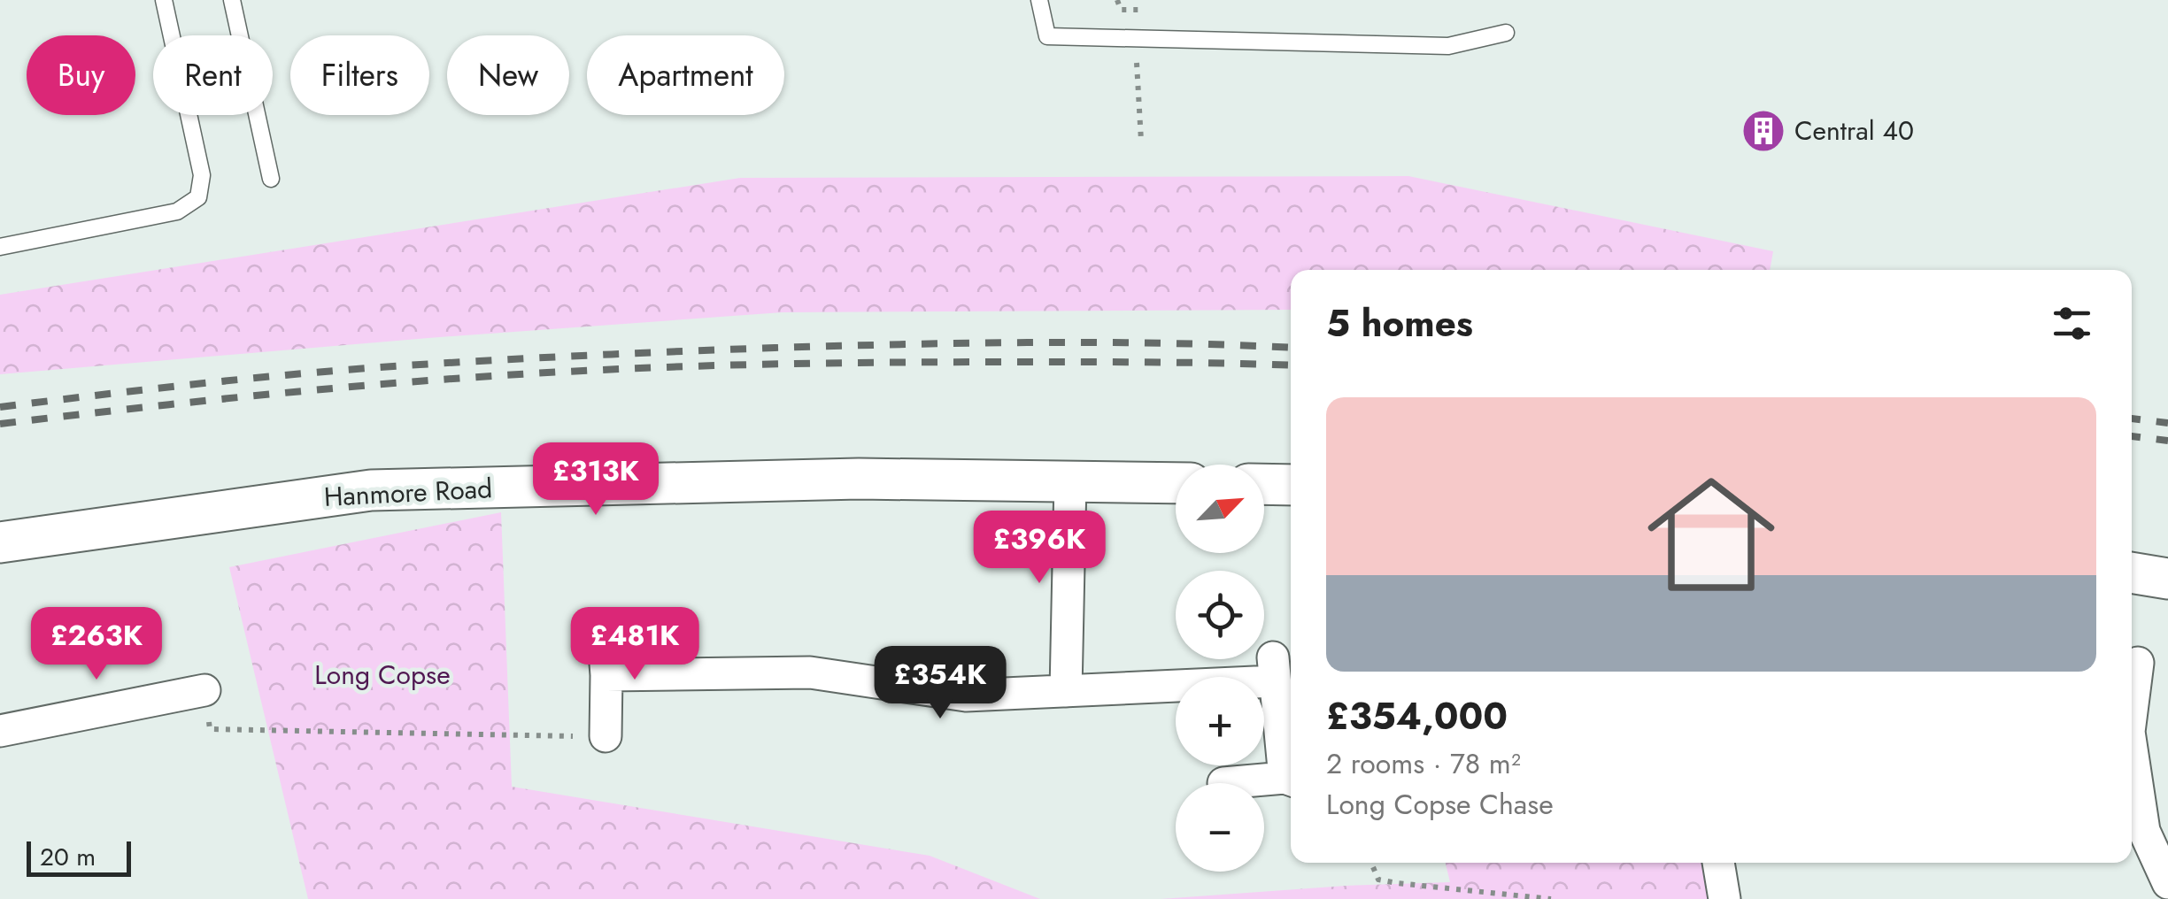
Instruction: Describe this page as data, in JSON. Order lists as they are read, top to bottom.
{
  "streets": {
    "street": ["Hanmore Road"]
  },
  "parks": ["Long Copse"],
  "places": {
    "building": ["Central 40"]
  },
  "scale_bar": "20 m",
  "north": "top right",
  "page": {
    "chip": [
      "Buy",
      "Rent",
      "Filters",
      "New",
      "Apartment"
    ],
    "heading": "5 homes",
    "list": [
      {
        "name": "£354,000",
        "note": "2 rooms · 78 m² · Long Copse Chase"
      }
    ],
    "price": [
      "£313K",
      "£396K",
      "£263K",
      "£481K",
      "£354K"
    ],
    "map_buttons": ["+", "−"],
    "scale": "20 m"
  }
}
